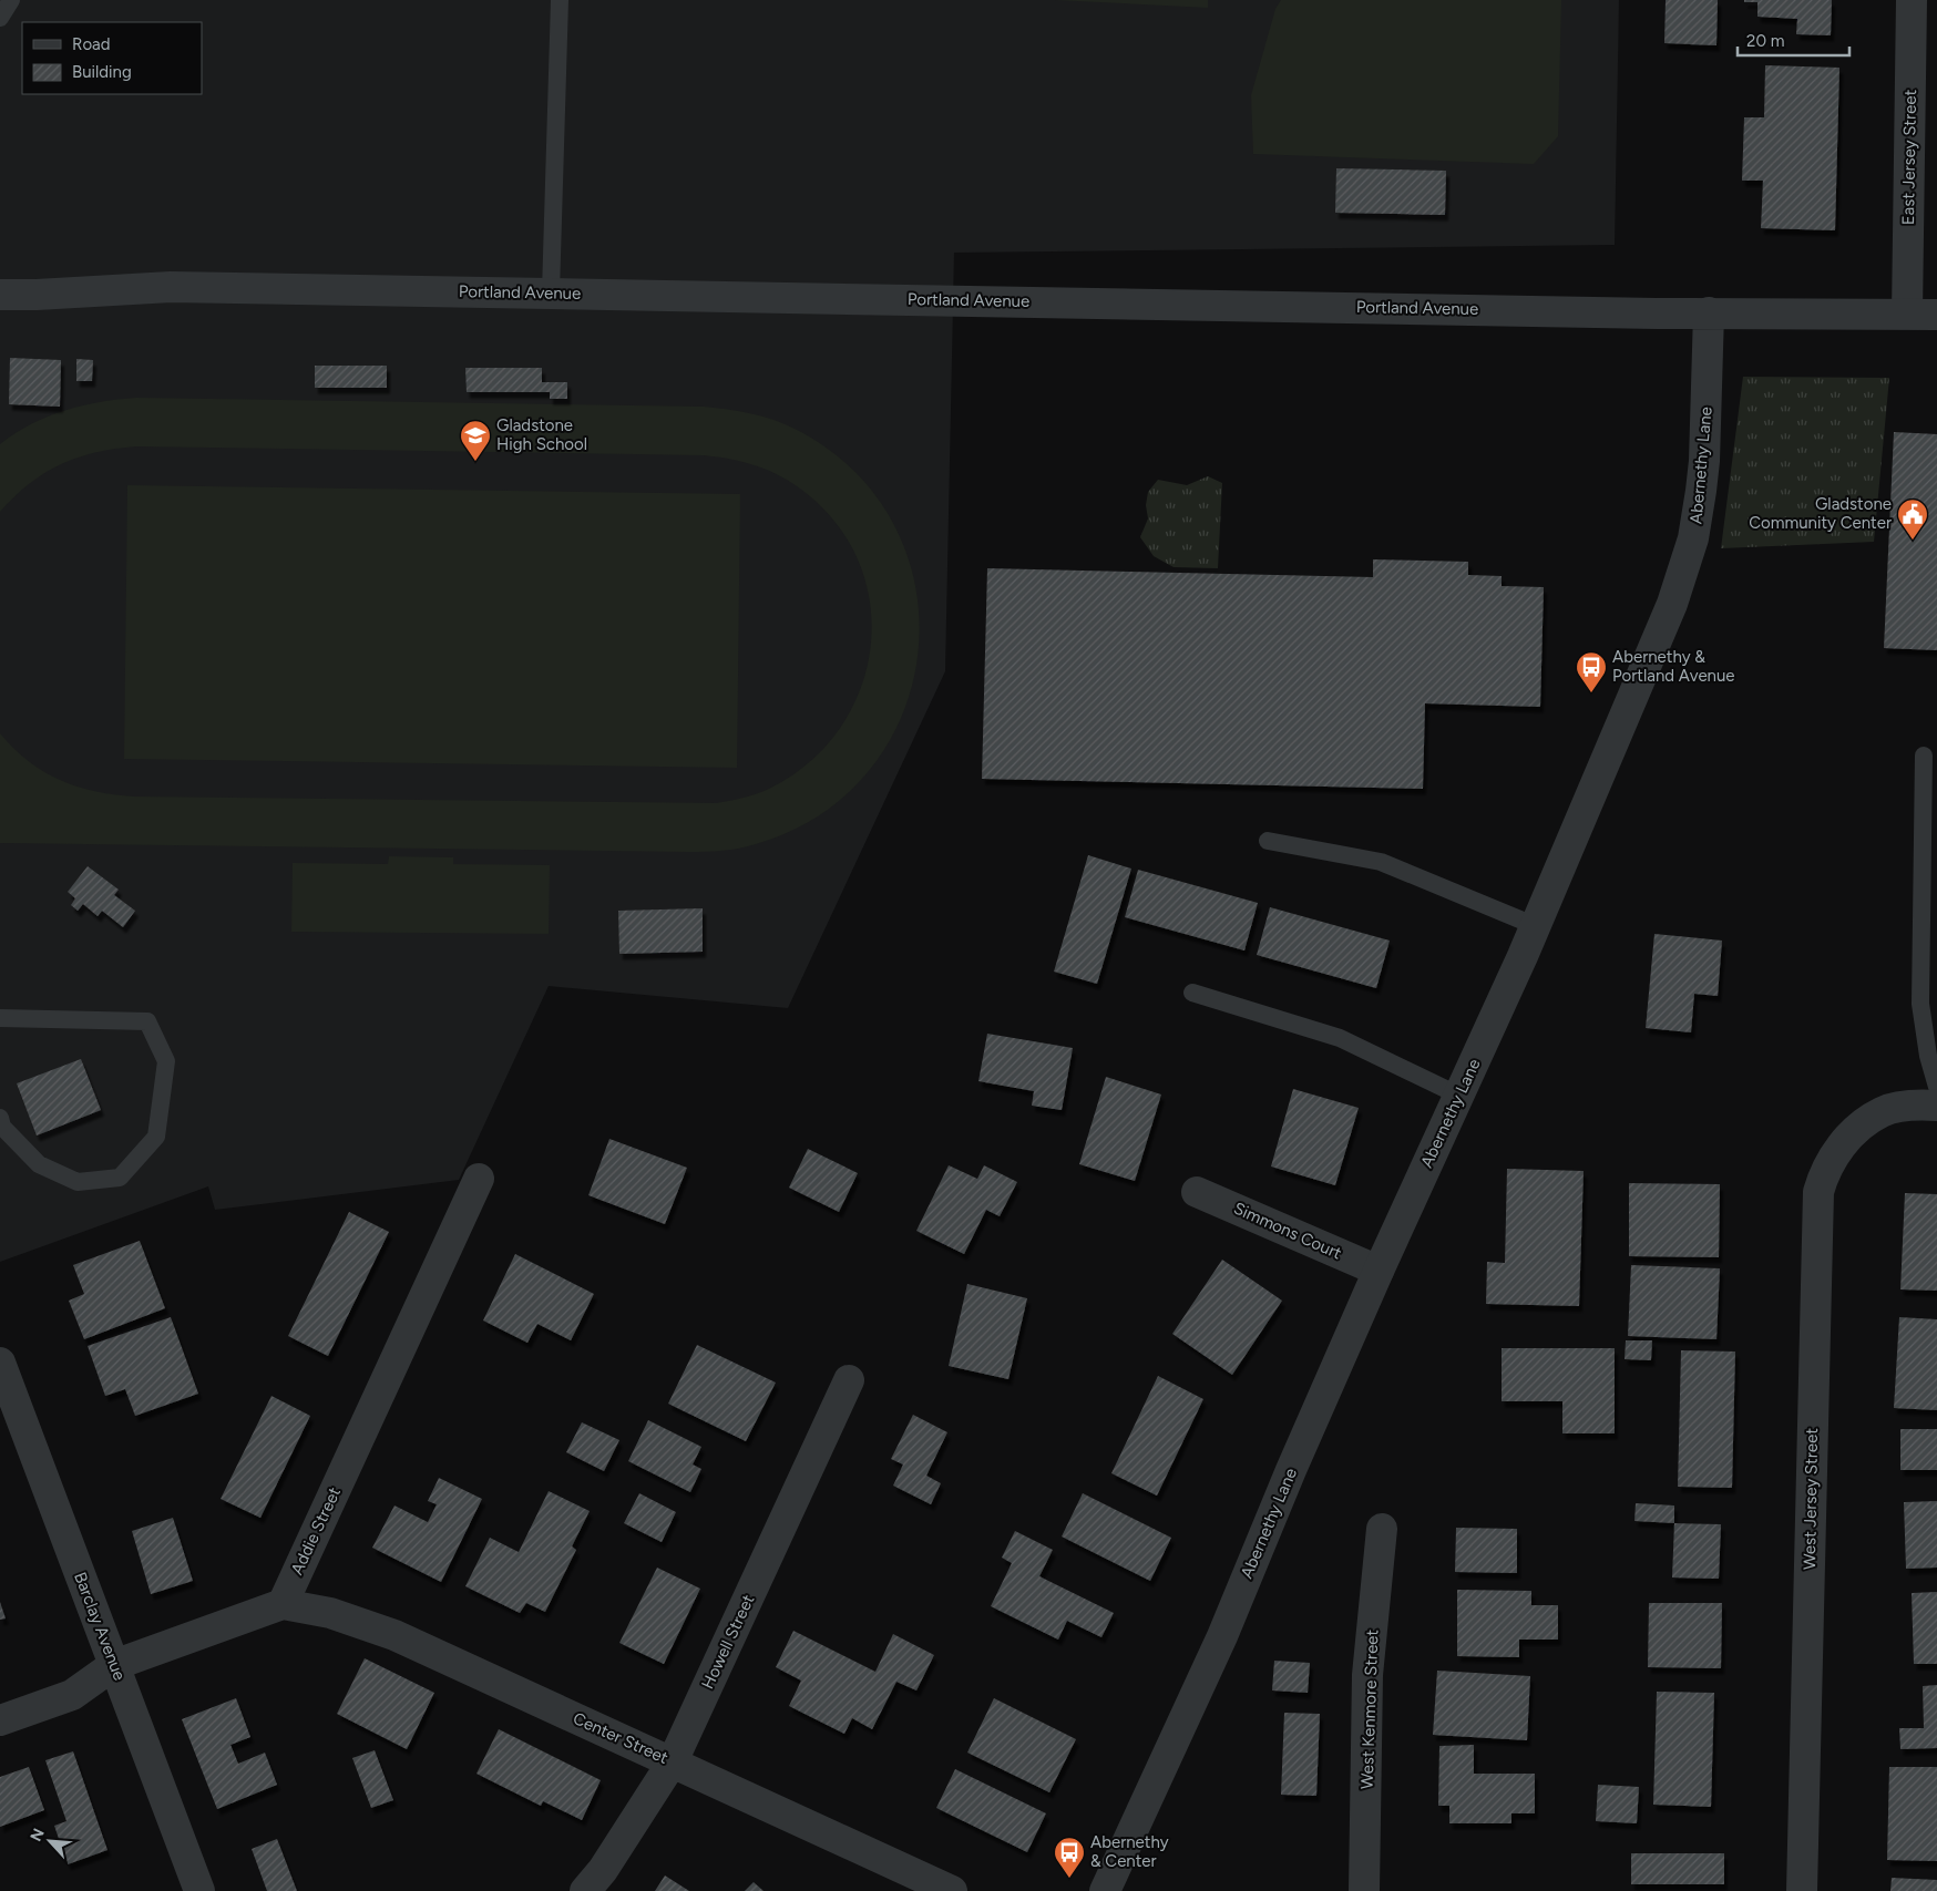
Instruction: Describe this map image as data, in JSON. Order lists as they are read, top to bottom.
{
  "streets": {
    "street": [
      "East Jersey Street",
      "Portland Avenue",
      "Abernethy Lane",
      "Simmons Court",
      "West Jersey Street",
      "Addie Street",
      "Barclay Avenue",
      "Howell Street",
      "West Kenmore Street",
      "Center Street"
    ]
  },
  "crossings": [
    ["East Jersey Street", "Portland Avenue"],
    ["Portland Avenue", "Abernethy Lane"],
    ["Abernethy Lane", "Simmons Court"],
    ["Addie Street", "Center Street"],
    ["Howell Street", "Center Street"]
  ],
  "places": {
    "school or university": ["Gladstone High School"],
    "public building": ["Gladstone Community Center"],
    "bus stop": ["Abernethy & Portland Avenue", "Abernethy & Center"]
  },
  "legend": ["Road", "Building"],
  "scale_bar": "20 m",
  "north": "top left"
}
